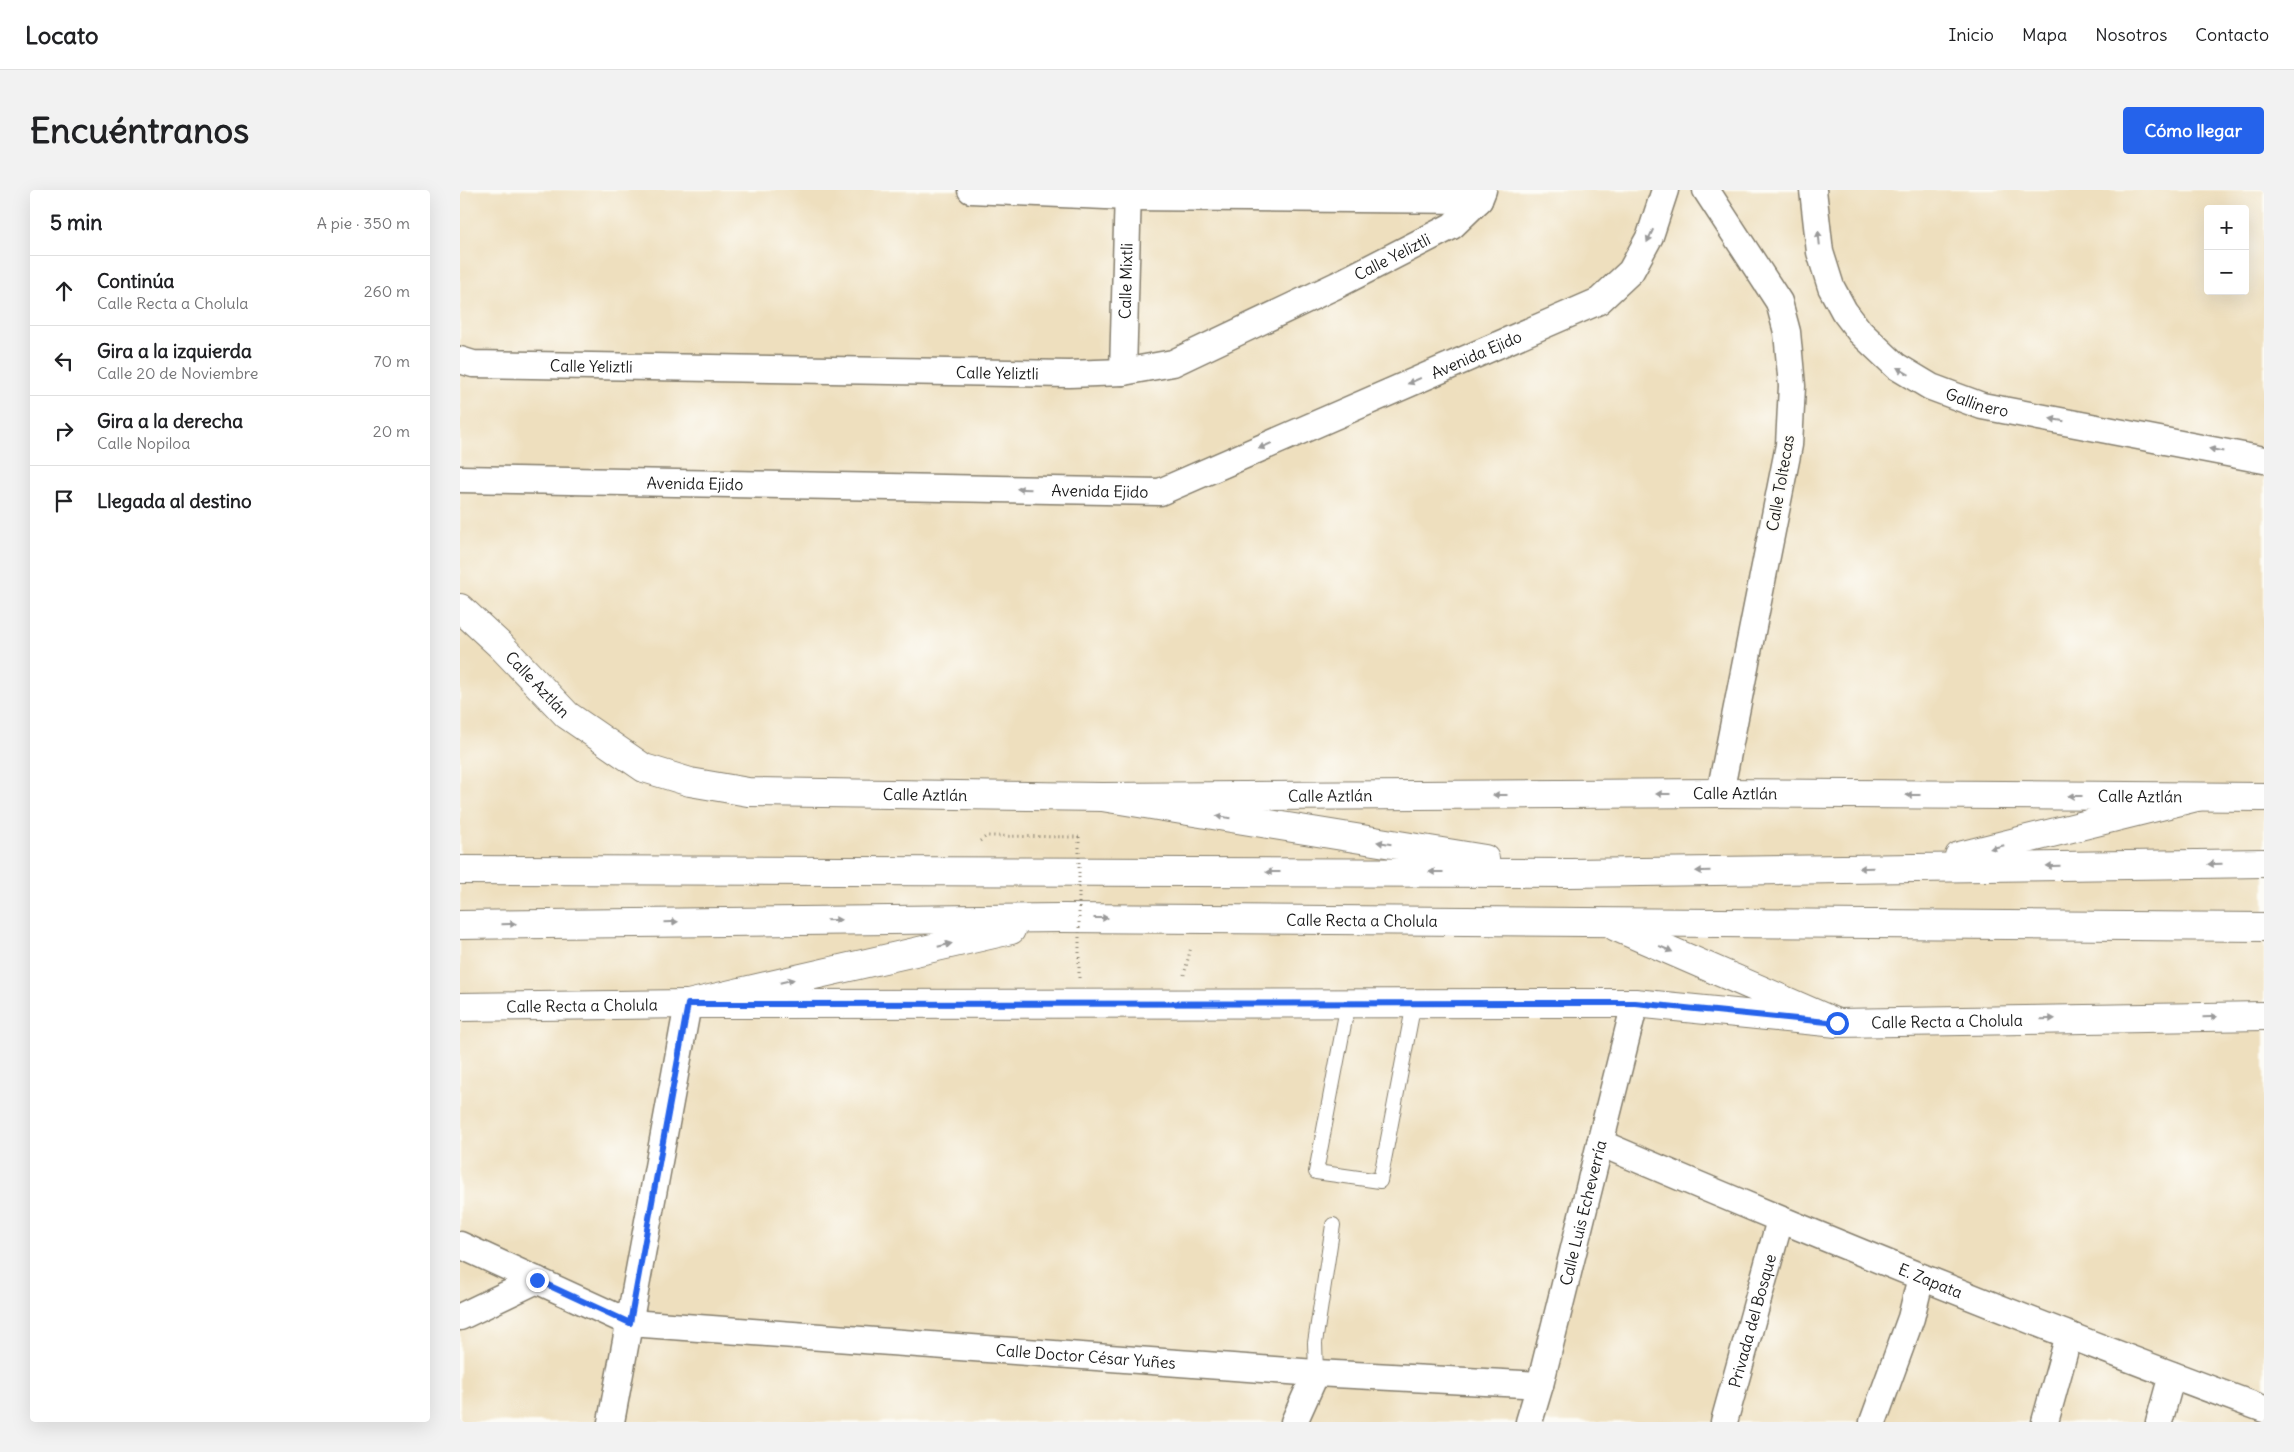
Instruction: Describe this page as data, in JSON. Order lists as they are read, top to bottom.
{
  "streets": {
    "main road": ["Calle Aztlán", "Calle Recta a Cholula"],
    "street": [
      "Calle Yeliztli",
      "Calle Mixtli",
      "Avenida Ejido",
      "Gallinero",
      "Calle Toltecas",
      "Calle Luis Echeverría",
      "E. Zapata",
      "Privada del Bosque",
      "Calle Doctor César Yuñes"
    ]
  },
  "crossings": [
    ["Calle Yeliztli", "Calle Mixtli"],
    ["Calle Toltecas", "Calle Aztlán"],
    ["Calle Recta a Cholula", "Calle Luis Echeverría"],
    ["Calle Luis Echeverría", "E. Zapata"],
    ["Calle Luis Echeverría", "Calle Doctor César Yuñes"],
    ["E. Zapata", "Privada del Bosque"]
  ],
  "one_way": ["Avenida Ejido", "Gallinero"],
  "page": {
    "header": "Locato",
    "nav": [
      "Inicio",
      "Mapa",
      "Nosotros",
      "Contacto"
    ],
    "buttons": "Cómo llegar",
    "title": "Encuéntranos",
    "heading": ["5 min", "A pie · 350 m"],
    "map_buttons": ["+", "−"],
    "list": [
      ["Continúa", "Calle Recta a Cholula", "260 m"],
      ["Gira a la izquierda", "Calle 20 de Noviembre", "70 m"],
      ["Gira a la derecha", "Calle Nopiloa", "20 m"],
      "Llegada al destino"
    ]
  }
}
